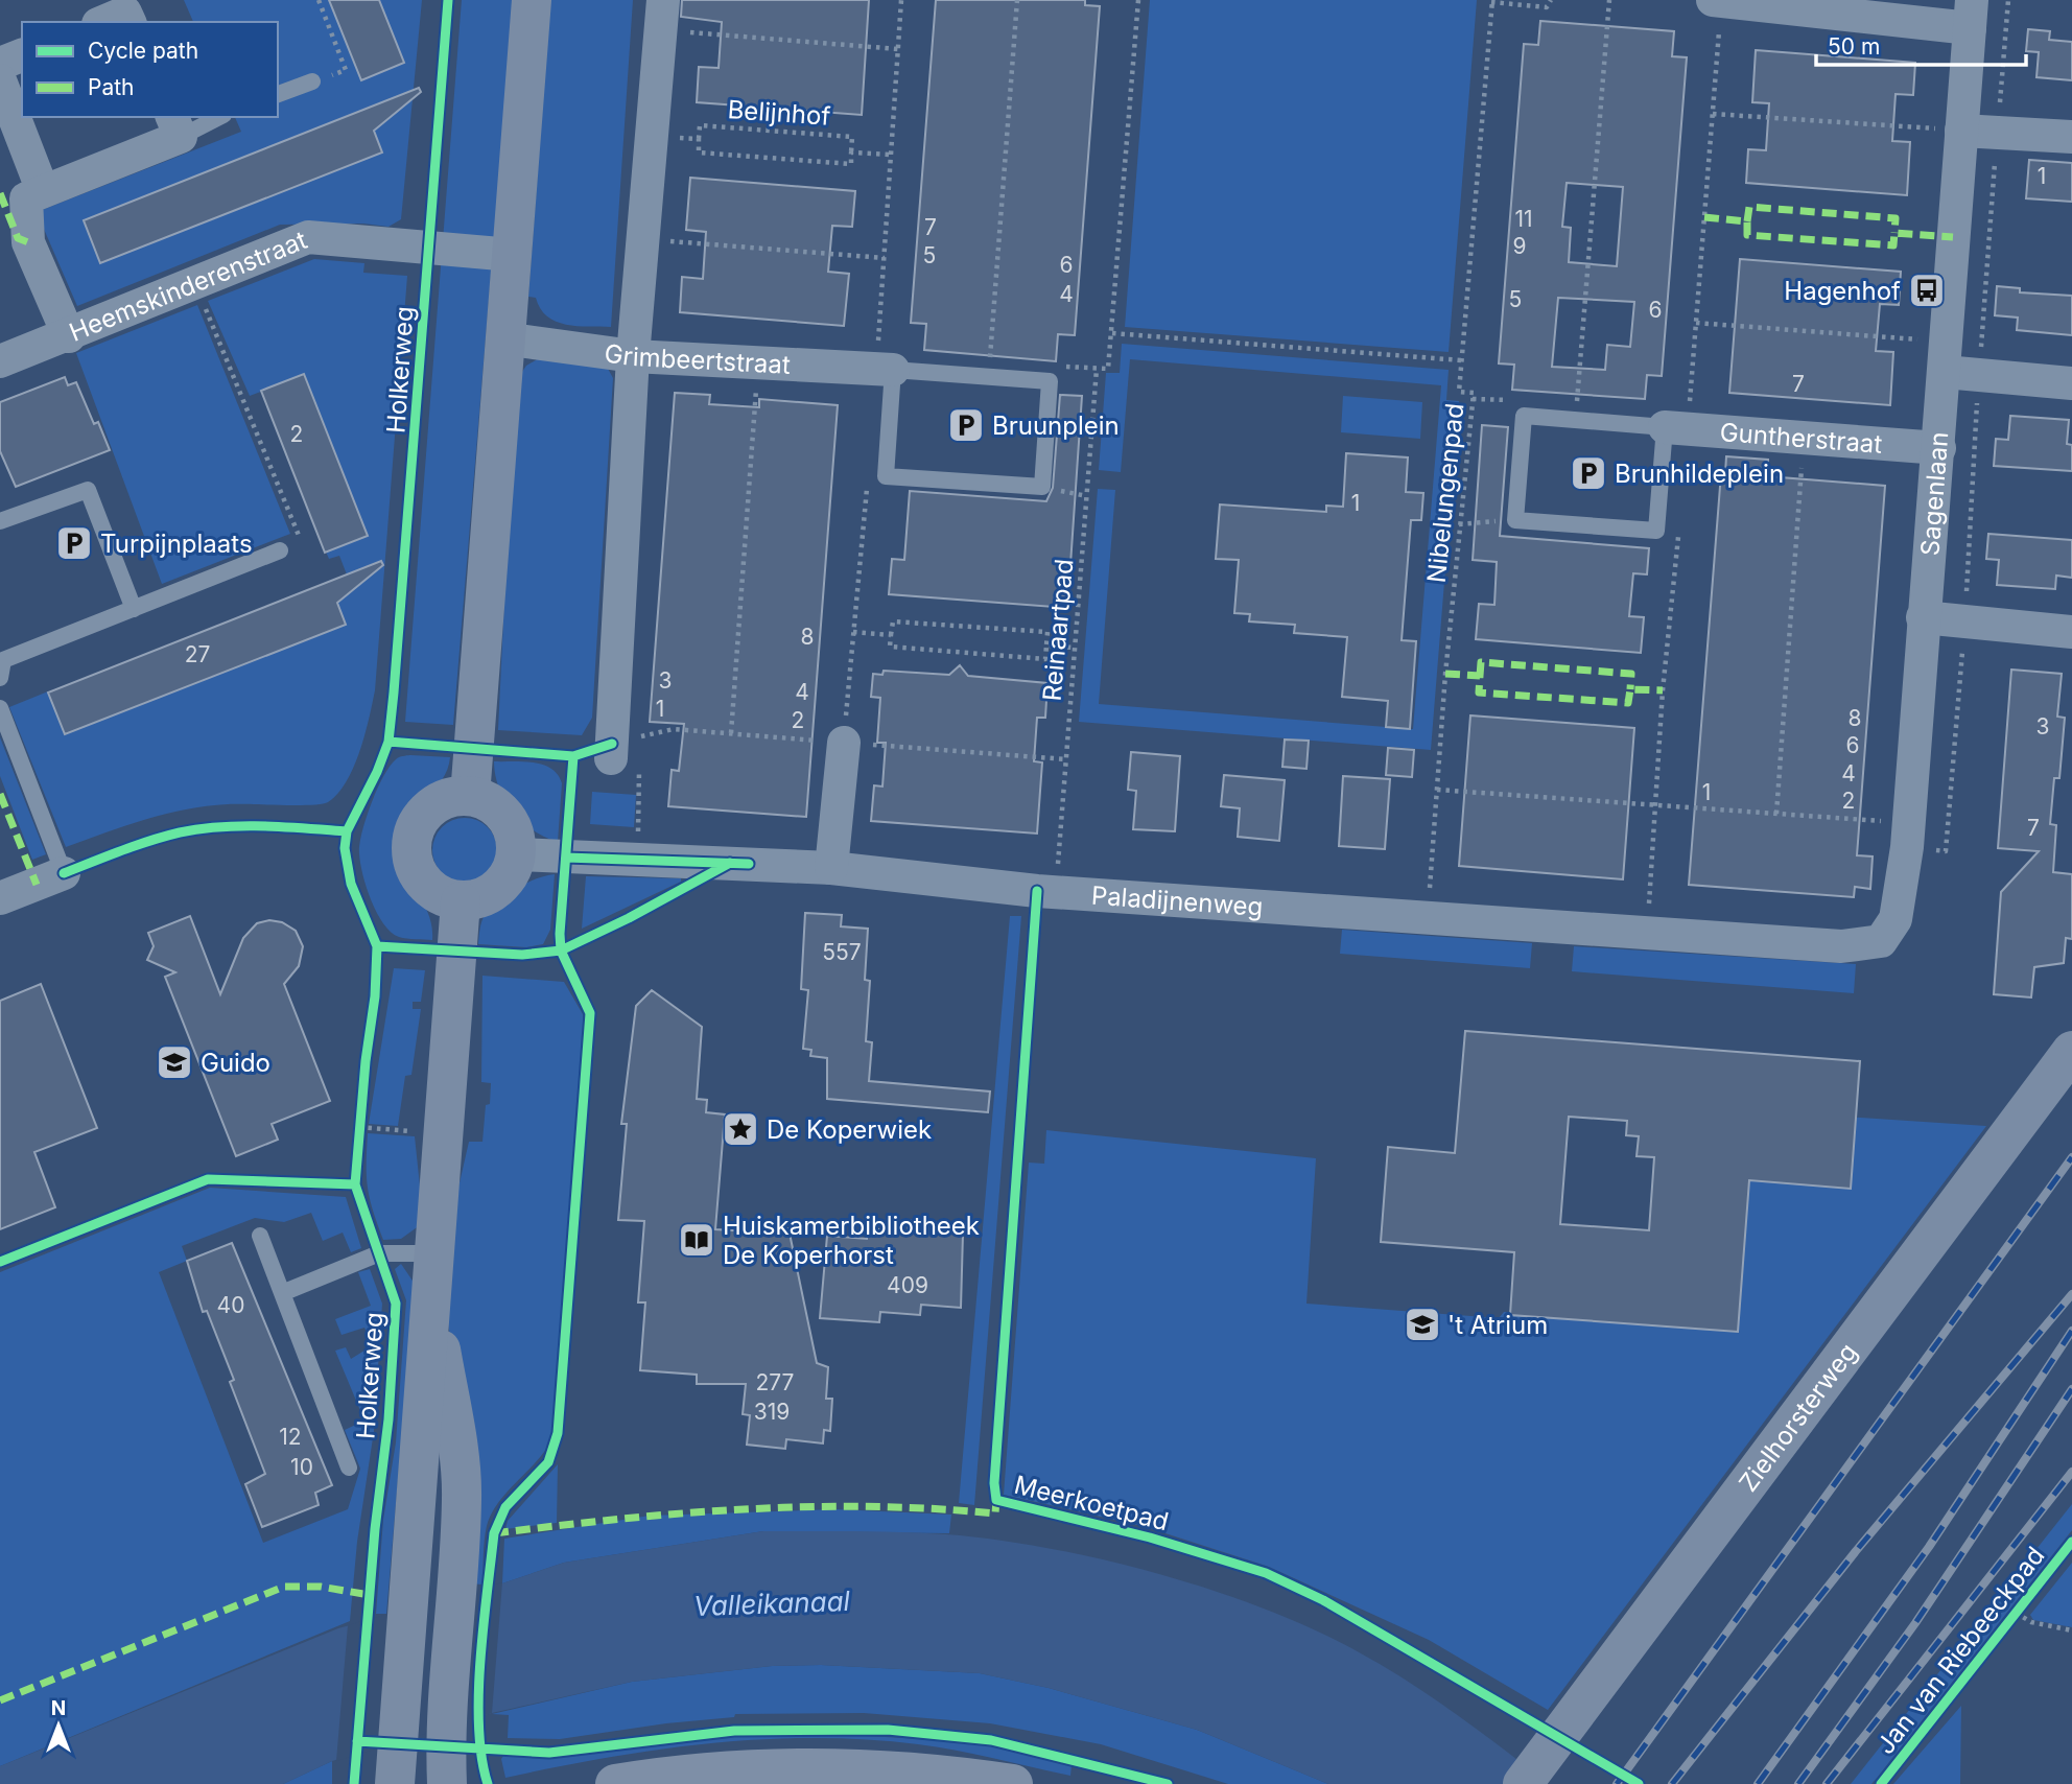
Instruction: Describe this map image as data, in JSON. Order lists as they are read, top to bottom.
{
  "streets": {
    "street": [
      "Heemskinderenstraat",
      "Grimbeertstraat",
      "Holkerweg",
      "Guntherstraat",
      "Sagenlaan",
      "Paladijnenweg",
      "Zielhorsterweg"
    ],
    "path": ["Belijnhof", "Nibelungenpad", "Reinaartpad"],
    "cycle path": ["Meerkoetpad", "Jan van Riebeeckpad"]
  },
  "crossings": [
    ["Holkerweg", "Paladijnenweg"],
    ["Guntherstraat", "Sagenlaan"],
    ["Nibelungenpad", "Paladijnenweg"],
    ["Sagenlaan", "Paladijnenweg"],
    ["Reinaartpad", "Paladijnenweg"]
  ],
  "water": ["Valleikanaal"],
  "places": {
    "bus stop": ["Hagenhof"],
    "parking": ["Bruunplein", "Brunhildeplein", "Turpijnplaats"],
    "school or university": ["Guido", "'t Atrium"],
    "place": ["De Koperwiek"],
    "library": ["Huiskamerbibliotheek De Koperhorst"]
  },
  "house_numbers": [
    "1",
    "11",
    "7",
    "9",
    "5",
    "6",
    "4",
    "5",
    "6",
    "7",
    "2",
    "1",
    "8",
    "27",
    "3",
    "4",
    "1",
    "8",
    "2",
    "3",
    "6",
    "4",
    "1",
    "2",
    "7",
    "557",
    "409",
    "40",
    "277",
    "319",
    "12",
    "10"
  ],
  "legend": ["Cycle path", "Path"],
  "scale_bar": "50 m",
  "north": "top"
}
